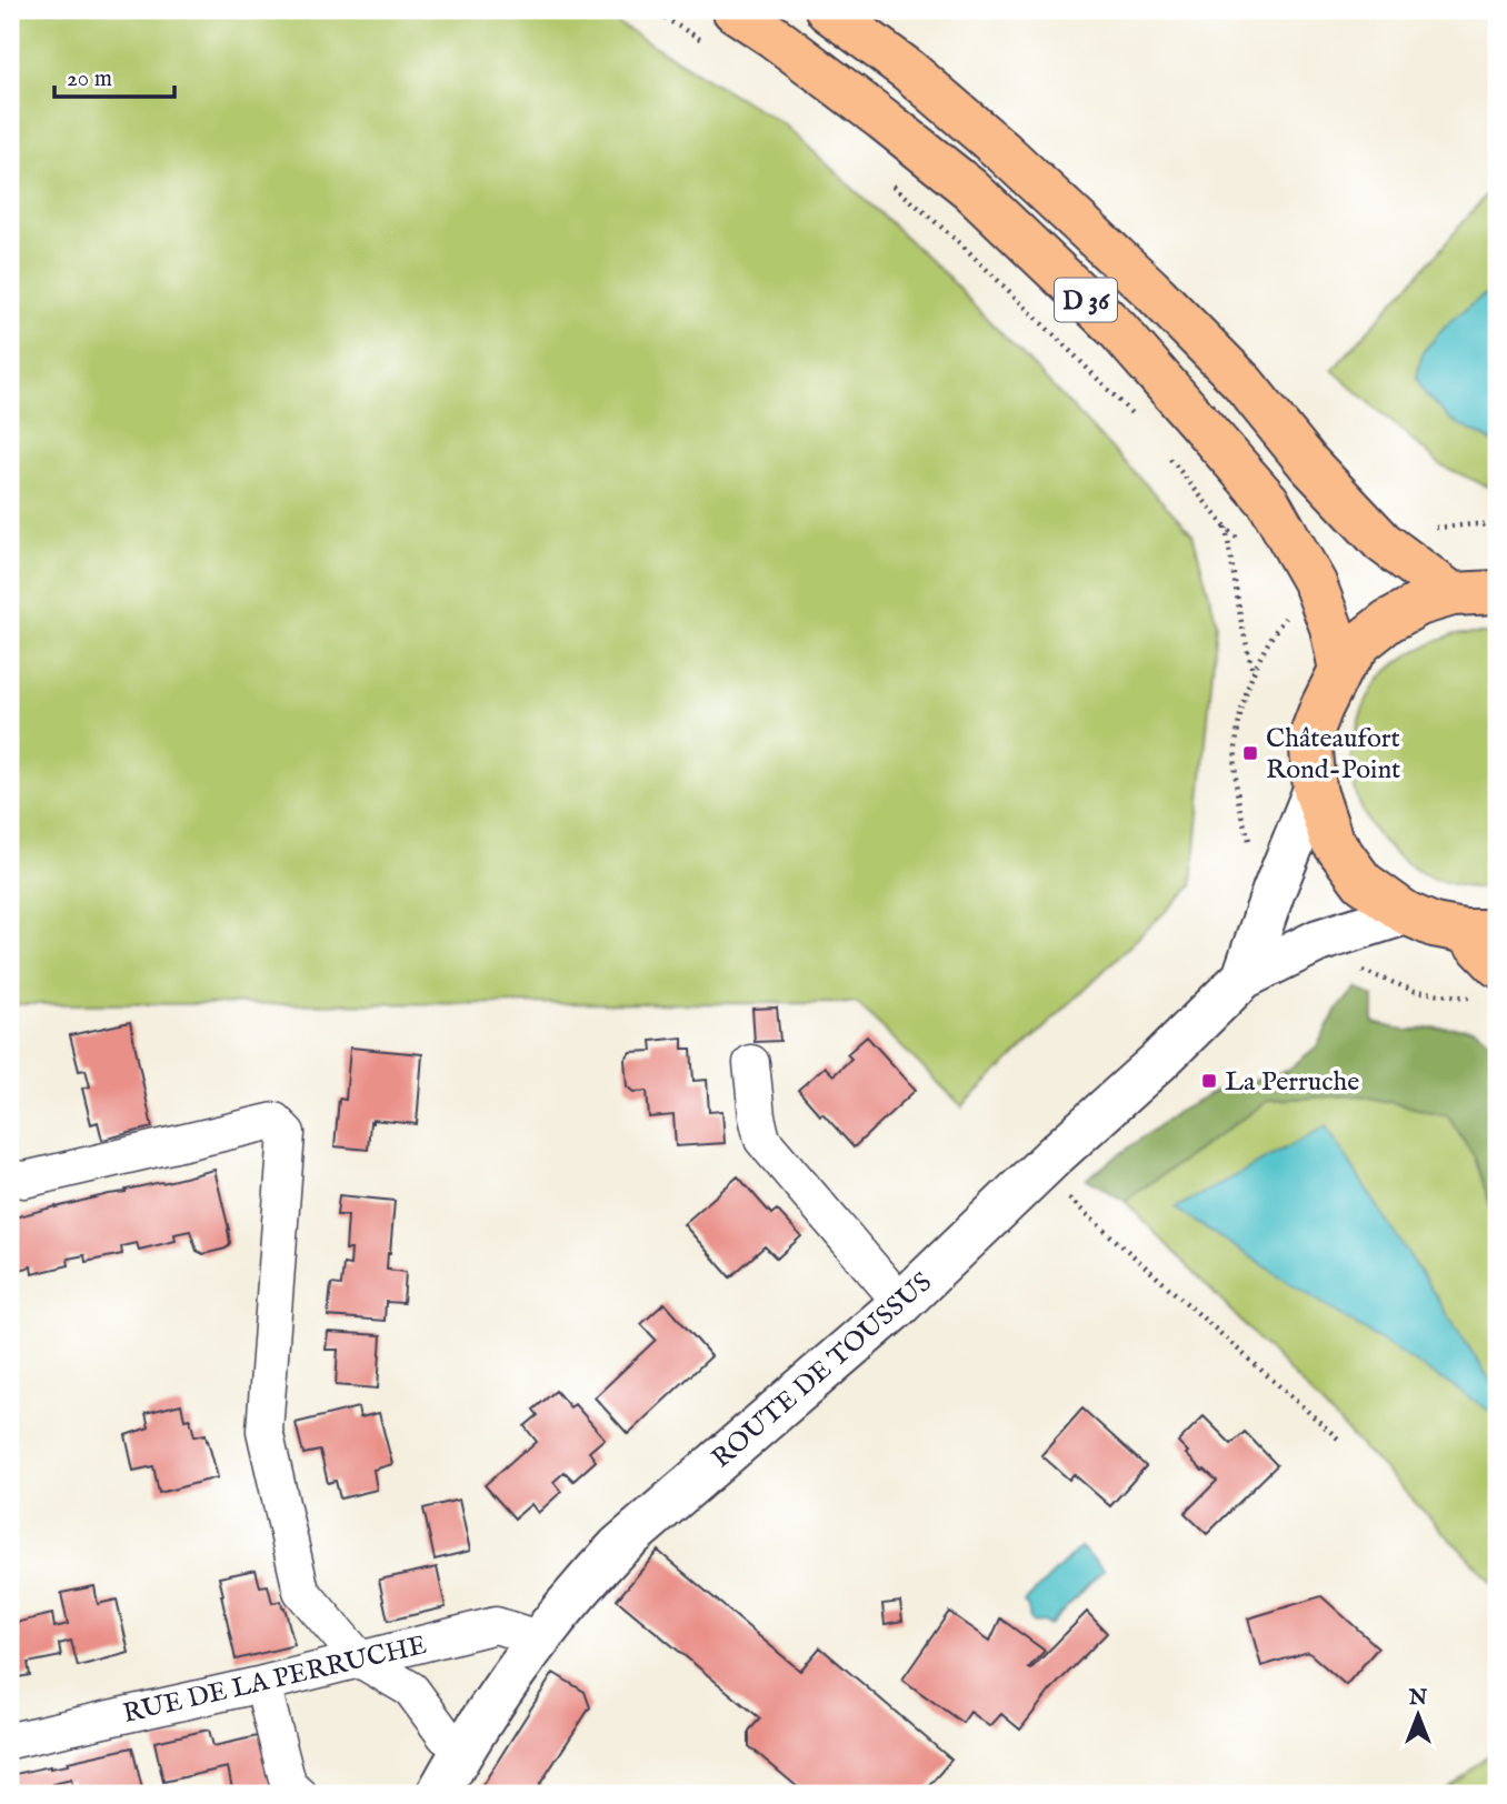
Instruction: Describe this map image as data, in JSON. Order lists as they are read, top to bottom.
{
  "streets": {
    "main road": ["D 36"],
    "street": ["ROUTE DE TOUSSUS", "RUE DE LA PERRUCHE"]
  },
  "crossings": [
    ["ROUTE DE TOUSSUS", "RUE DE LA PERRUCHE"]
  ],
  "places": {
    "transit": ["Châteaufort Rond-Point", "La Perruche"]
  },
  "scale_bar": "20 m",
  "north": "top"
}
